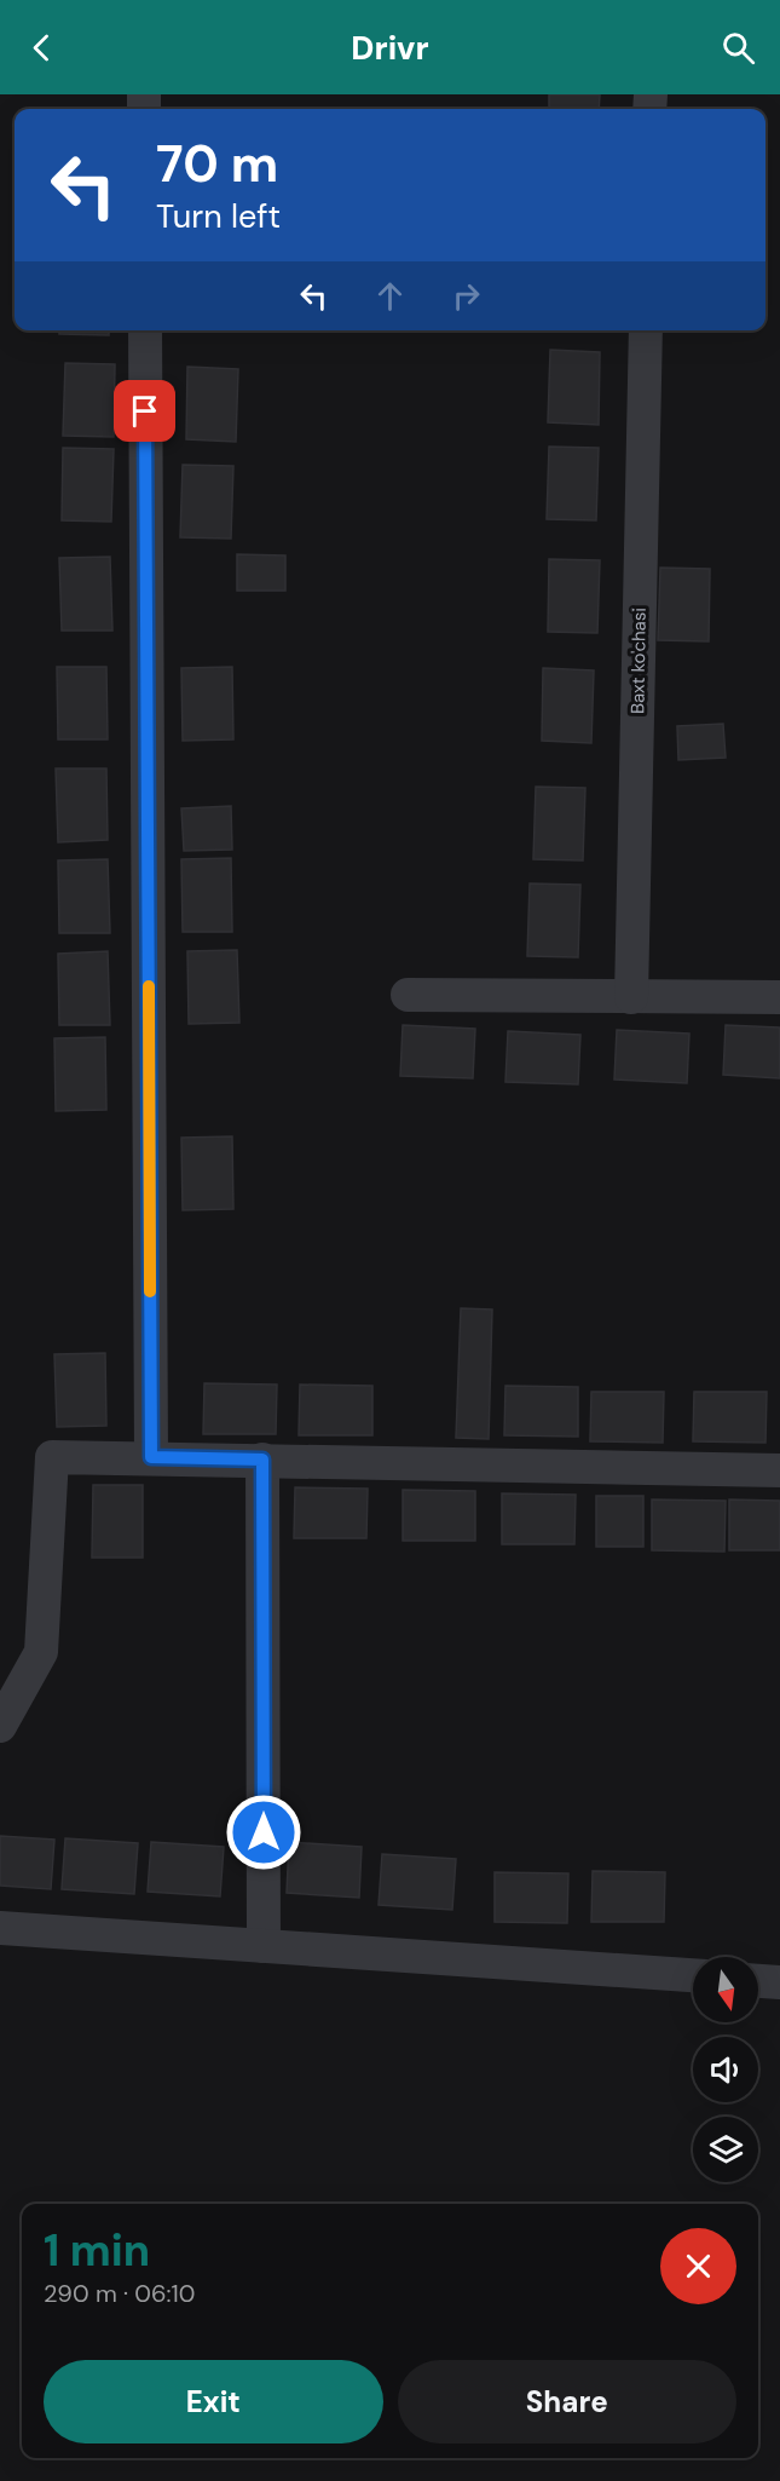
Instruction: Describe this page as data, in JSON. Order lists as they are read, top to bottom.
{
  "streets": {
    "street": ["Baxt ko'chasi"]
  },
  "north": "bottom",
  "page": {
    "header": "Drivr",
    "turn": ["70 m", "Turn left"],
    "heading": ["1 min", "290 m · 06:10"],
    "buttons": ["Exit", "Share"]
  }
}
